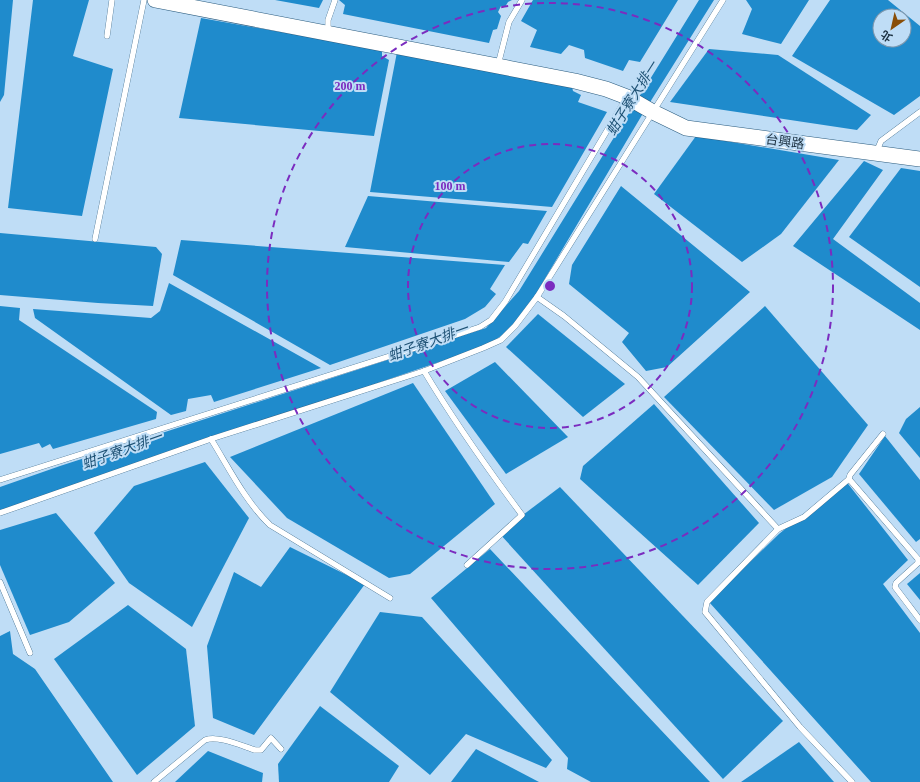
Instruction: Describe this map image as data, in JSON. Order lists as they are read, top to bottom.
{
  "streets": {
    "street": ["台興路"]
  },
  "water": ["蚶子寮大排一"],
  "north": "bottom left",
  "rings": ["200 m", "100 m"]
}
